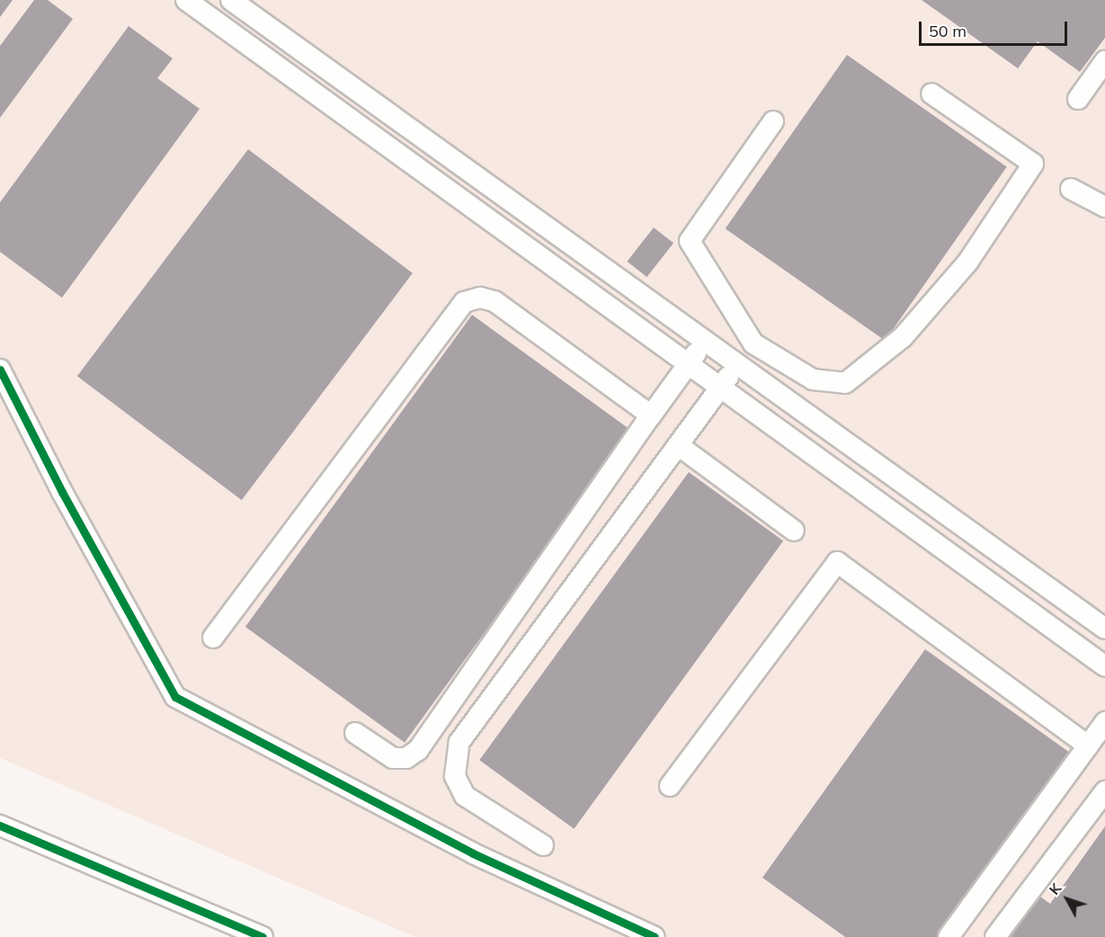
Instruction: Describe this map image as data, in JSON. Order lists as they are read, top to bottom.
{
  "scale_bar": "50 m",
  "north": "top left"
}
